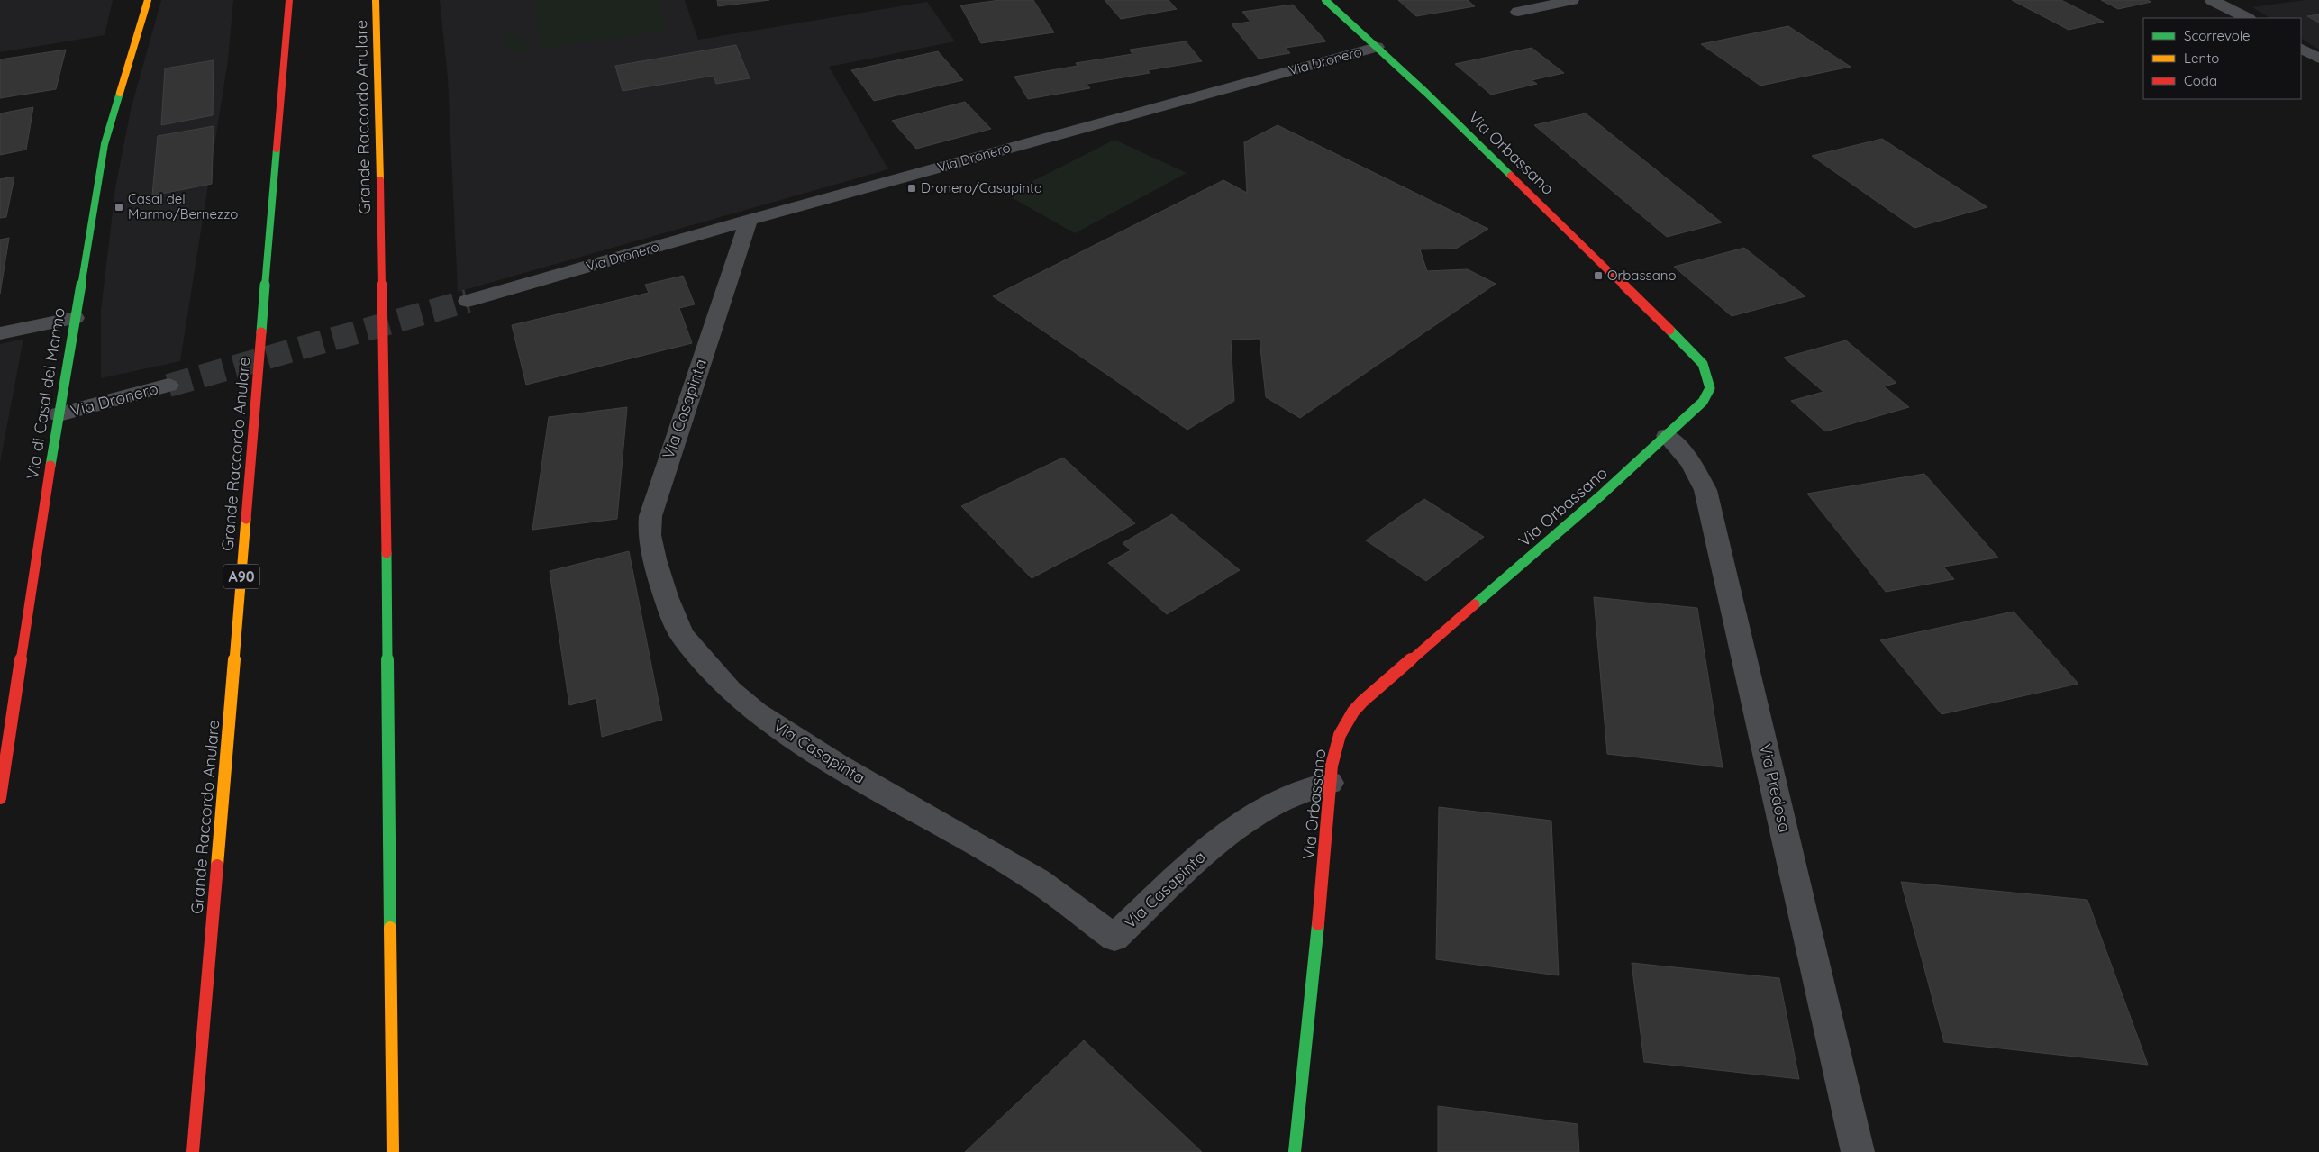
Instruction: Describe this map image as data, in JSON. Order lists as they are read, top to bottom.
{
  "streets": {
    "main road": [
      "Grande Raccordo Anulare",
      "Via Orbassano",
      "Via di Casal del Marmo",
      "A90"
    ],
    "street": ["Via Dronero", "Via Casapinta", "Via Predosa"]
  },
  "crossings": [
    ["Via Dronero", "Via Orbassano"],
    ["Via Dronero", "Via di Casal del Marmo"],
    ["Via Dronero", "Via Casapinta"],
    ["Via Orbassano", "Via Casapinta"],
    ["Via Orbassano", "Via Predosa"]
  ],
  "places": {
    "transit": ["Dronero/Casapinta", "Casal del Marmo/Bernezzo", "Orbassano"]
  },
  "legend": ["Scorrevole", "Lento", "Coda"]
}
